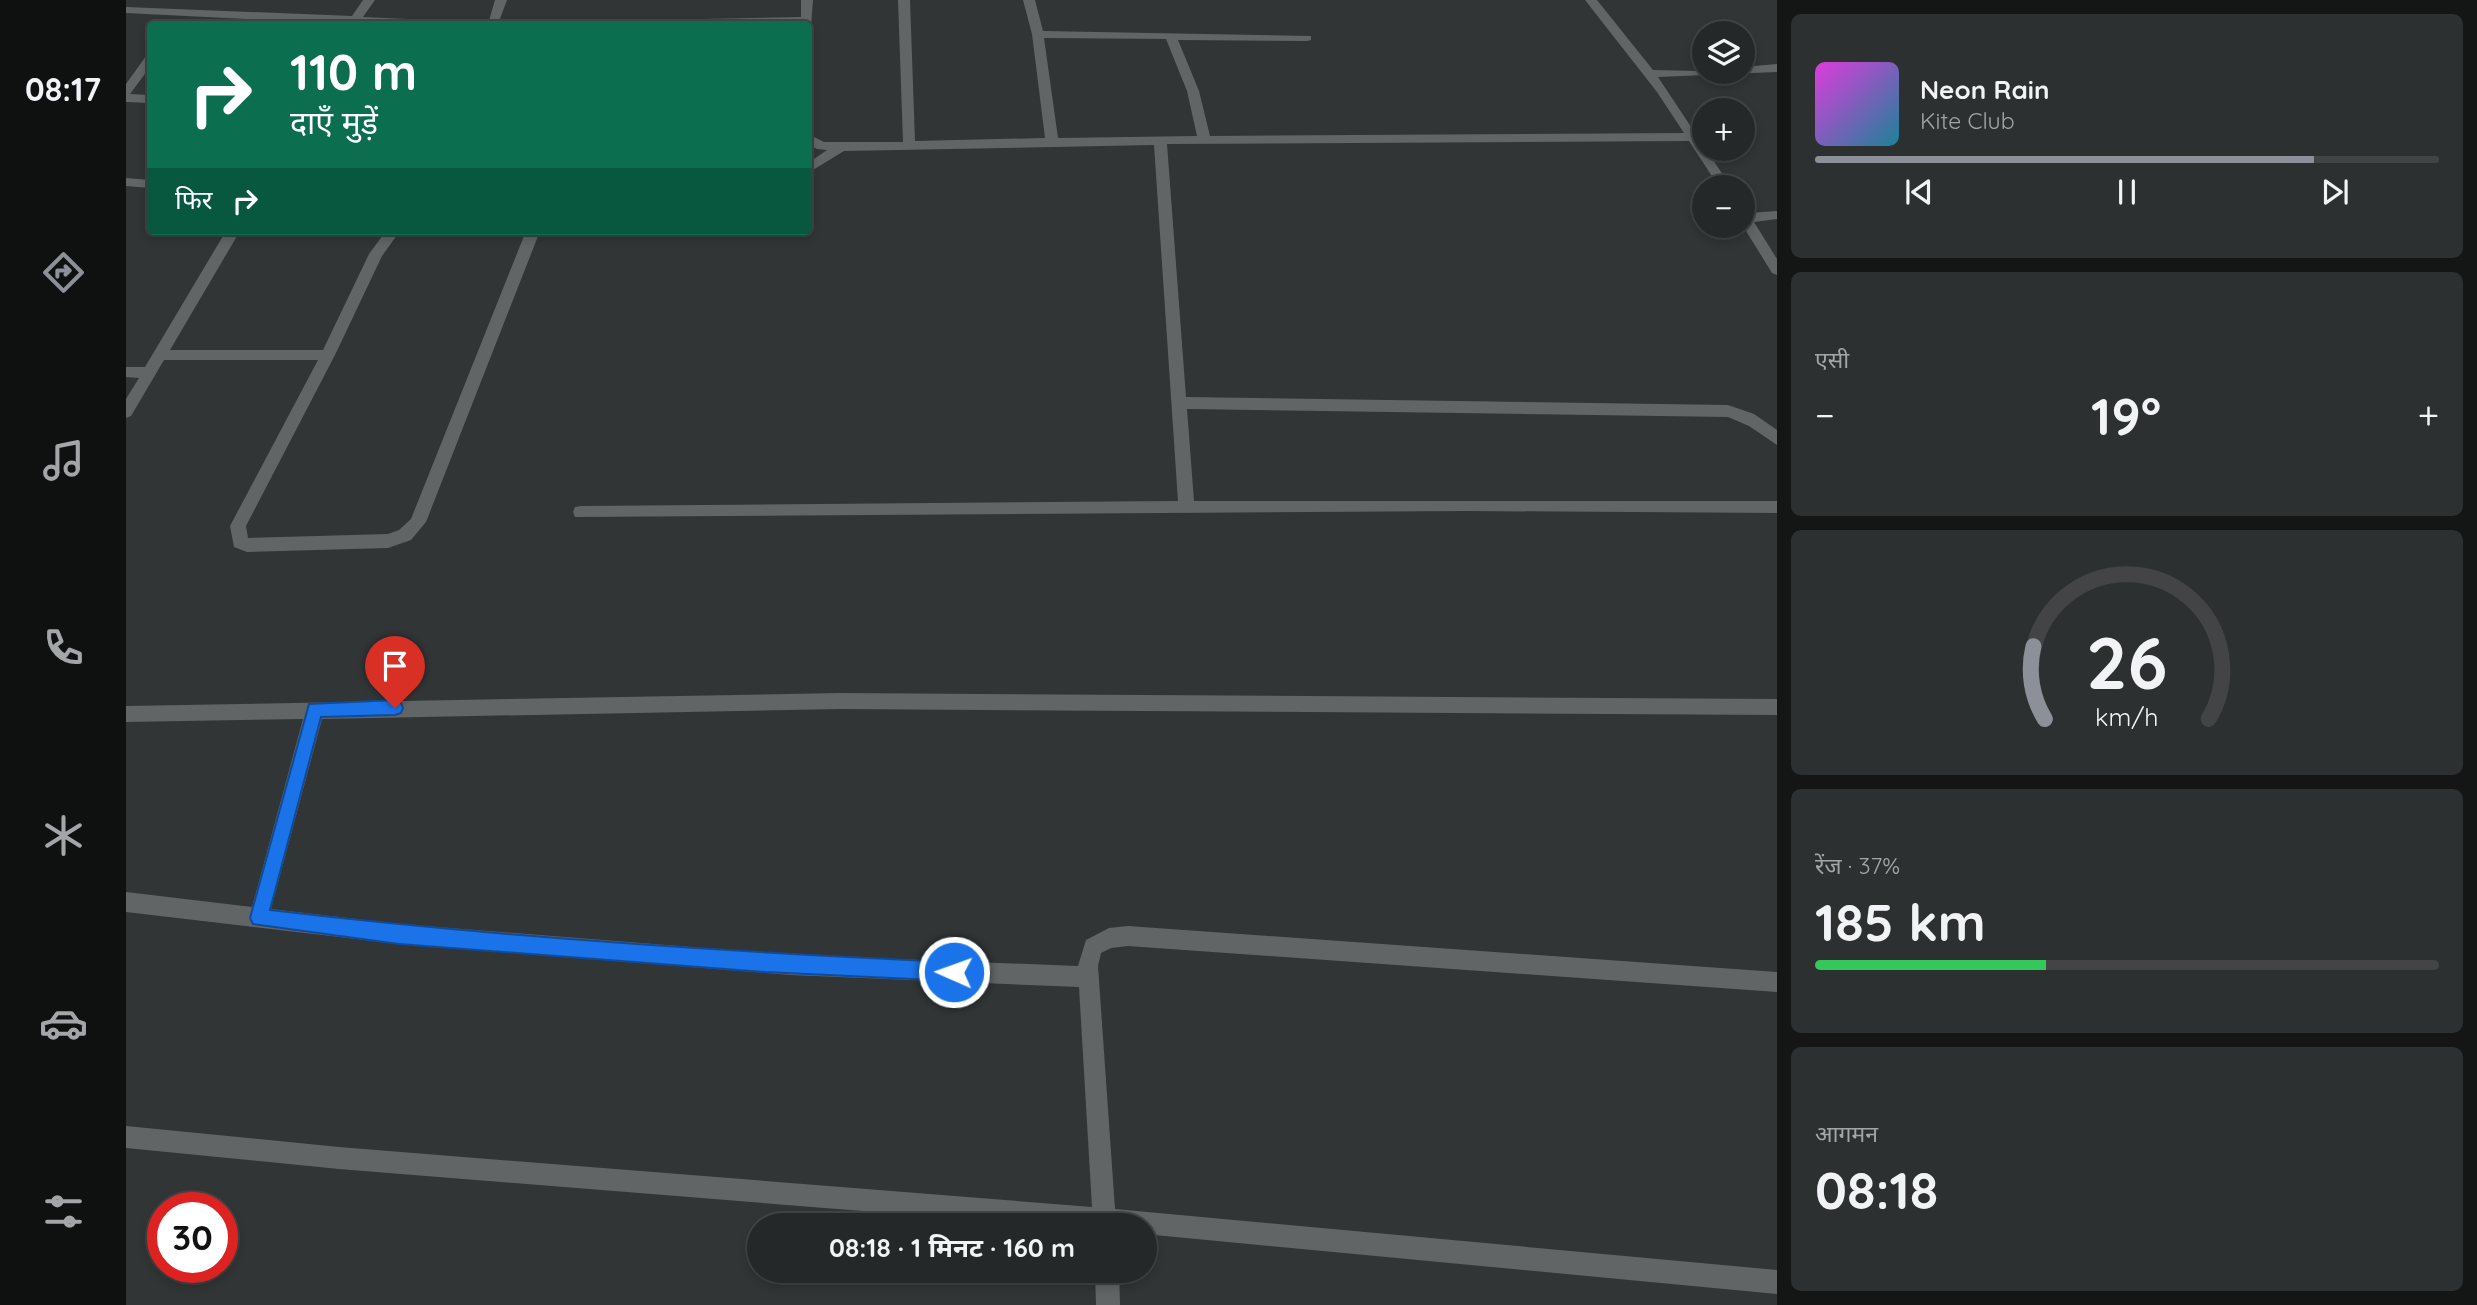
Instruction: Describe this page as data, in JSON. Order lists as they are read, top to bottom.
{
  "page": {
    "tabs": "08:17",
    "map_buttons": ["+", "−"],
    "turn": ["110 m", "दाएँ मुड़ें"],
    "song": ["Neon Rain", "Kite Club"],
    "then": "फिर",
    "tile": [
      "एसी",
      ["रेंज · 37%", "185 km"],
      ["आगमन", "08:18"]
    ],
    "heat": ["−", "19°", "+"],
    "limit": "30",
    "trip": "08:18 · 1 मिनट · 160 m",
    "gauge": ["26", "km/h"]
  }
}
